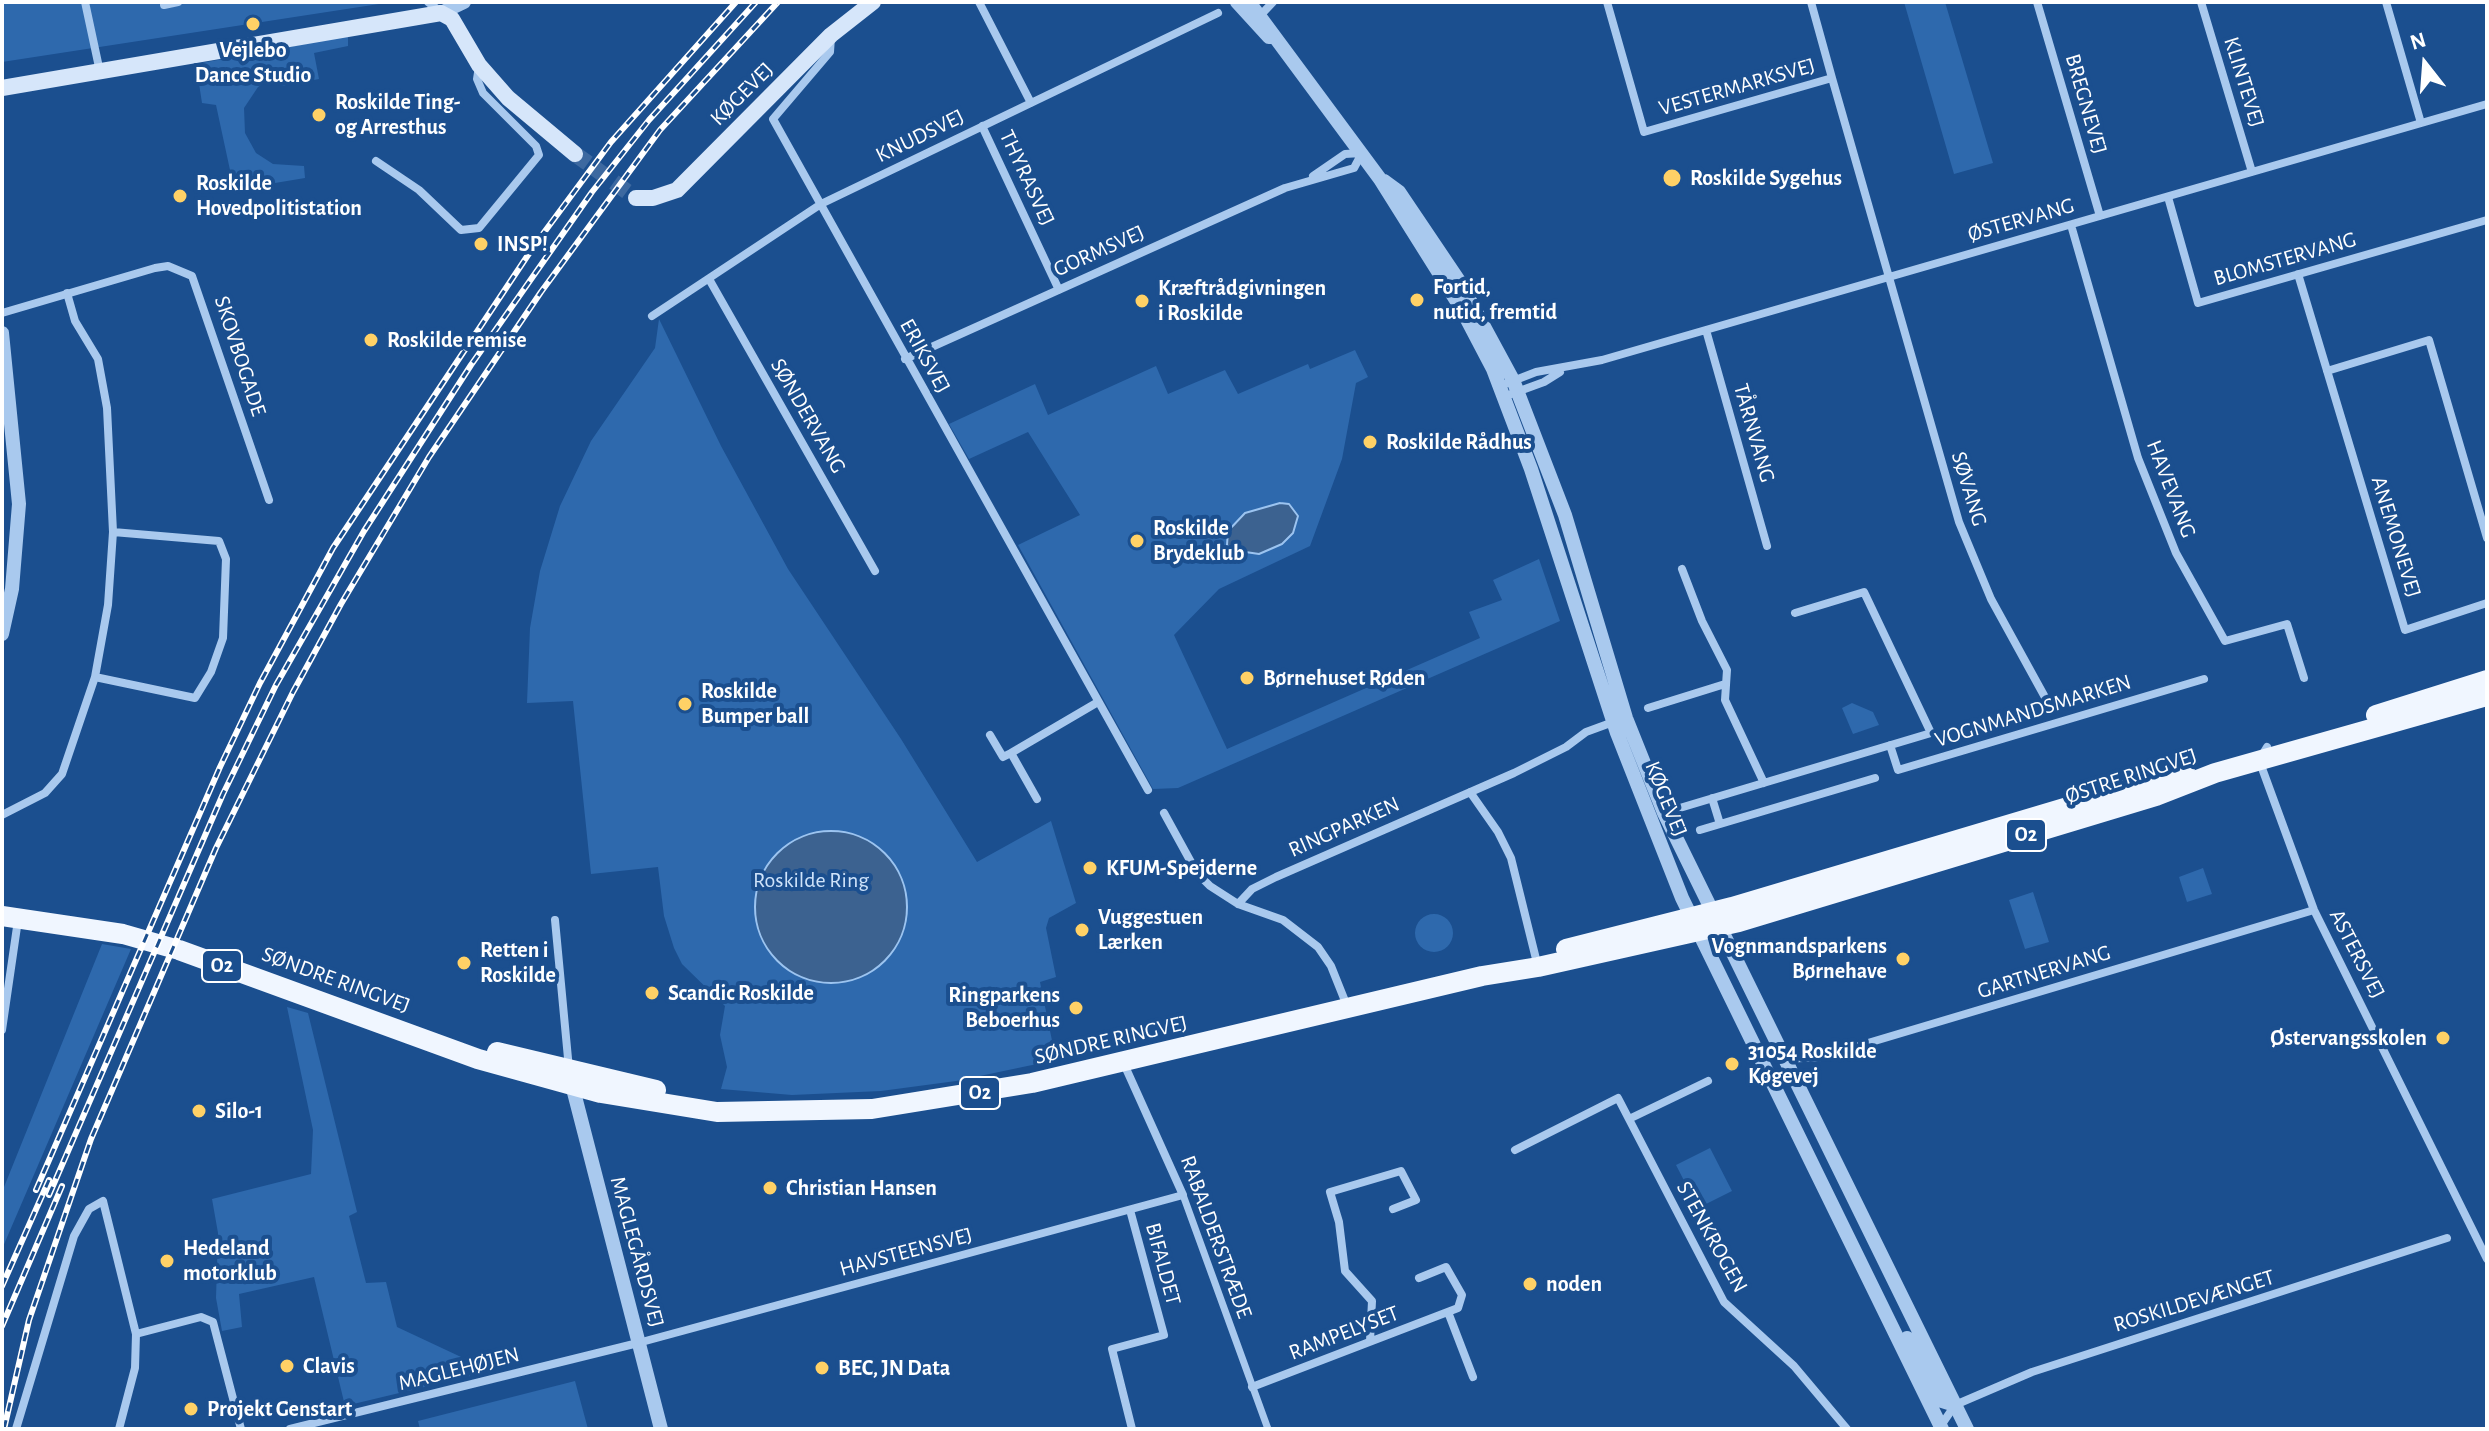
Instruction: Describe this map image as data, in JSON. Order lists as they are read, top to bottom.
{
  "streets": {
    "main road": [
      "KØGEVEJ",
      "ØSTRE RINGVEJ",
      "O2",
      "SØNDRE RINGVEJ"
    ],
    "street": [
      "KLINTEVEJ",
      "VESTERMARKSVEJ",
      "BREGNEVEJ",
      "KNUDSVEJ",
      "THYRASVEJ",
      "ØSTERVANG",
      "GORMSVEJ",
      "BLOMSTERVANG",
      "SKOVBOGADE",
      "ERIKSVEJ",
      "SØNDERVANG",
      "TÅRNVANG",
      "SØVANG",
      "HAVEVANG",
      "ANEMONEVEJ",
      "VOGNMANDSMARKEN",
      "RINGPARKEN",
      "ASTERSVEJ",
      "GARTNERVANG",
      "RABALDERSTRÆDE",
      "STENKROGEN",
      "MAGLEGÅRDSVEJ",
      "HAVSTEENSVEJ",
      "BIFALDET",
      "ROSKILDEVÆNGET",
      "RAMPELYSET",
      "MAGLEHØJEN"
    ]
  },
  "crossings": [
    ["KLINTEVEJ", "ØSTERVANG"],
    ["VESTERMARKSVEJ", "ØSTERVANG"],
    ["VESTERMARKSVEJ", "SØVANG"],
    ["KØGEVEJ", "ØSTERVANG"],
    ["KØGEVEJ", "GORMSVEJ"],
    ["KØGEVEJ", "ERIKSVEJ"],
    ["KØGEVEJ", "VOGNMANDSMARKEN"],
    ["KØGEVEJ", "ØSTRE RINGVEJ"],
    ["KØGEVEJ", "RINGPARKEN"],
    ["KØGEVEJ", "GARTNERVANG"],
    ["KØGEVEJ", "SØNDRE RINGVEJ"],
    ["KØGEVEJ", "ROSKILDEVÆNGET"],
    ["BREGNEVEJ", "ØSTERVANG"],
    ["KNUDSVEJ", "THYRASVEJ"],
    ["KNUDSVEJ", "ERIKSVEJ"],
    ["KNUDSVEJ", "SØNDERVANG"],
    ["THYRASVEJ", "GORMSVEJ"],
    ["ØSTERVANG", "BLOMSTERVANG"],
    ["ØSTERVANG", "TÅRNVANG"],
    ["ØSTERVANG", "SØVANG"],
    ["ØSTERVANG", "HAVEVANG"],
    ["GORMSVEJ", "ERIKSVEJ"],
    ["BLOMSTERVANG", "ANEMONEVEJ"],
    ["ØSTRE RINGVEJ", "ASTERSVEJ"],
    ["ØSTRE RINGVEJ", "SØNDRE RINGVEJ"],
    ["ASTERSVEJ", "GARTNERVANG"],
    ["SØNDRE RINGVEJ", "RABALDERSTRÆDE"],
    ["SØNDRE RINGVEJ", "MAGLEGÅRDSVEJ"],
    ["RABALDERSTRÆDE", "HAVSTEENSVEJ"],
    ["RABALDERSTRÆDE", "RAMPELYSET"],
    ["MAGLEGÅRDSVEJ", "HAVSTEENSVEJ"],
    ["MAGLEGÅRDSVEJ", "MAGLEHØJEN"],
    ["HAVSTEENSVEJ", "BIFALDET"],
    ["HAVSTEENSVEJ", "MAGLEHØJEN"]
  ],
  "parks": ["Roskilde Ring"],
  "places": [
    "Vejlebo Dance Studio",
    "Roskilde Ting- og Arresthus",
    "Roskilde Sygehus",
    "Roskilde Hovedpolitistation",
    "INSP!",
    "Fortid, nutid, fremtid",
    "Kræftrådgivningen i Roskilde",
    "Roskilde remise",
    "Roskilde Rådhus",
    "Roskilde Brydeklub",
    "Børnehuset Røden",
    "Roskilde Bumper ball",
    "KFUM-Spejderne",
    "Vuggestuen Lærken",
    "Vognmandsparkens Børnehave",
    "Retten i Roskilde",
    "Scandic Roskilde",
    "Ringparkens Beboerhus",
    "Østervangsskolen",
    "31054 Roskilde Køgevej",
    "Silo-1",
    "Christian Hansen",
    "Hedeland motorklub",
    "noden",
    "Clavis",
    "BEC, JN Data",
    "Projekt Genstart"
  ],
  "north": "top"
}
